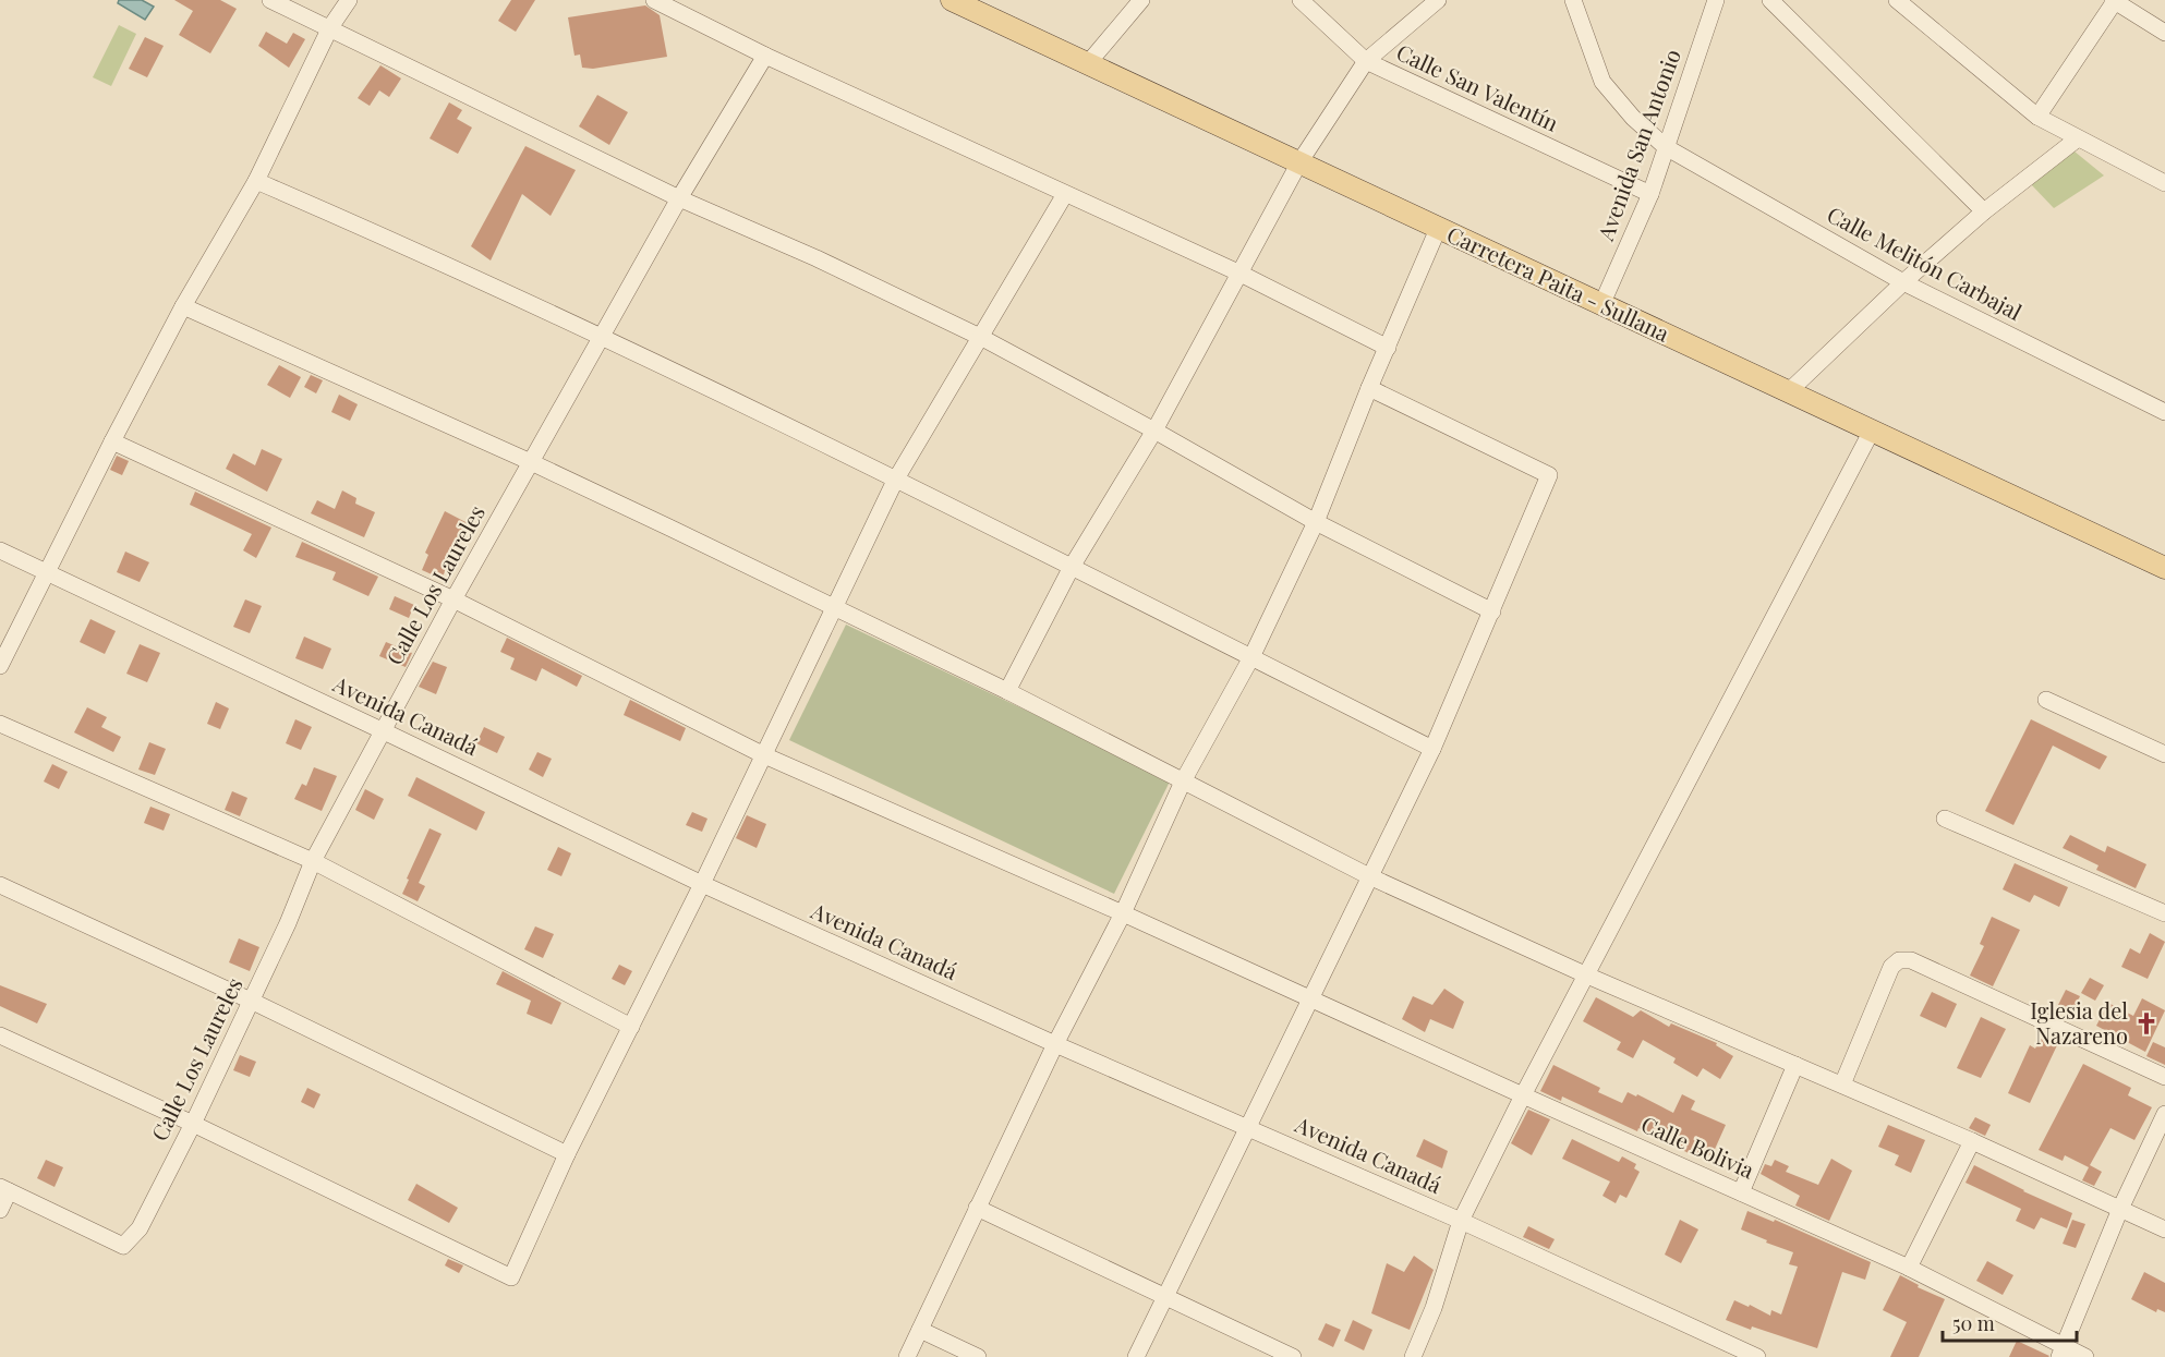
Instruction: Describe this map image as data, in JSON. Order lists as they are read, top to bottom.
{
  "streets": {
    "main road": ["Carretera Paita - Sullana"],
    "street": [
      "Calle San Valentín",
      "Avenida San Antonio",
      "Calle Melitón Carbajal",
      "Calle Los Laureles",
      "Avenida Canadá",
      "Calle Bolivia"
    ]
  },
  "crossings": [
    ["Calle San Valentín", "Avenida San Antonio"],
    ["Avenida San Antonio", "Calle Melitón Carbajal"],
    ["Avenida San Antonio", "Carretera Paita - Sullana"],
    ["Calle Los Laureles", "Avenida Canadá"],
    ["Calle Los Laureles", "Calle Bolivia"]
  ],
  "places": {
    "church": ["Iglesia del Nazareno"]
  },
  "scale_bar": "50 m"
}
